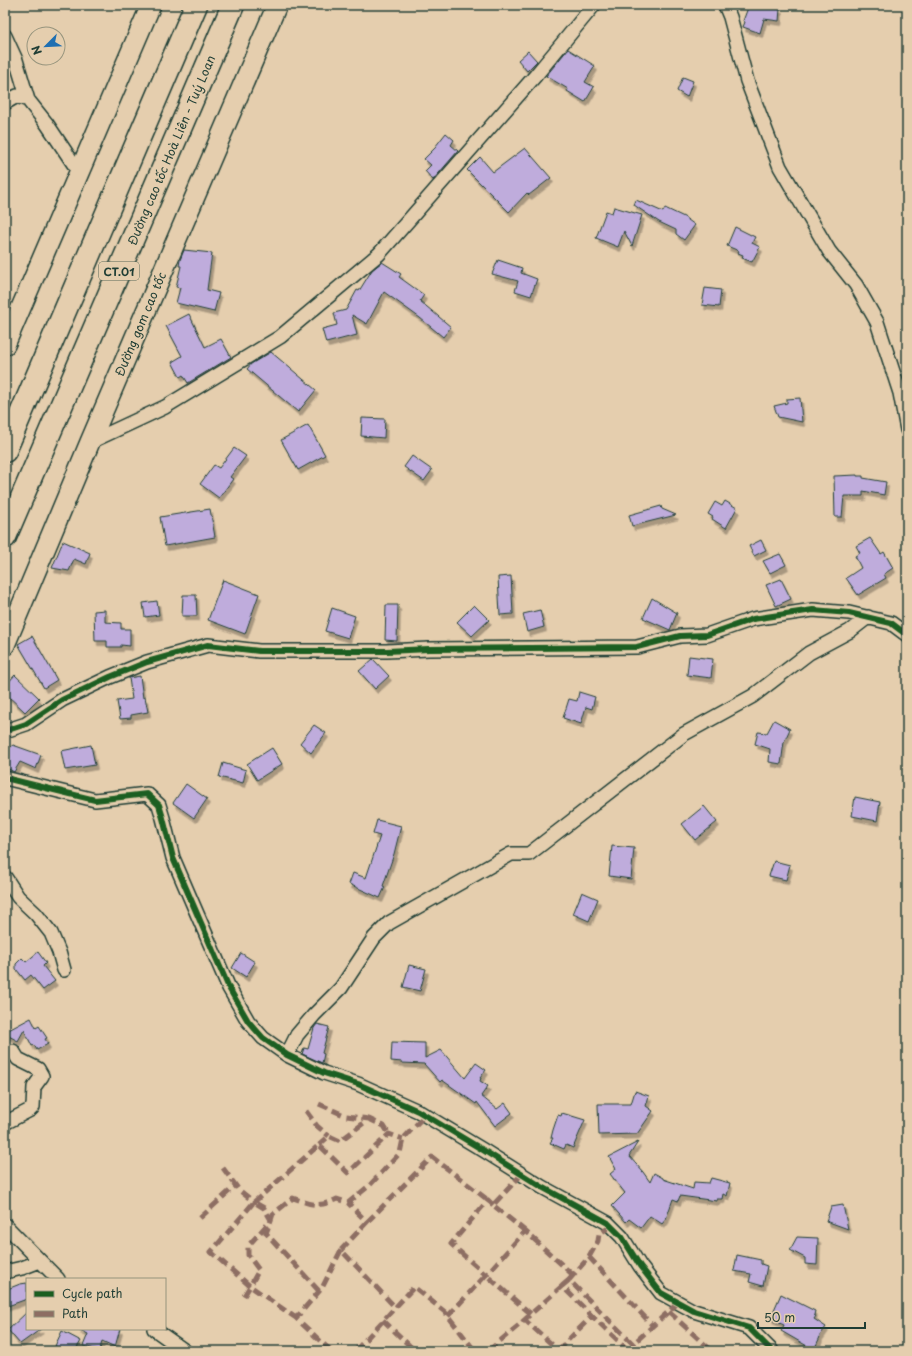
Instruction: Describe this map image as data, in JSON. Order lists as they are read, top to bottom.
{
  "streets": {
    "highway": ["Đường cao tốc Hoà Liên - Tuý Loan", "CT.01"],
    "main road": ["Đường gom cao tốc"]
  },
  "legend": ["Cycle path", "Path"],
  "scale_bar": "50 m",
  "north": "bottom left"
}
